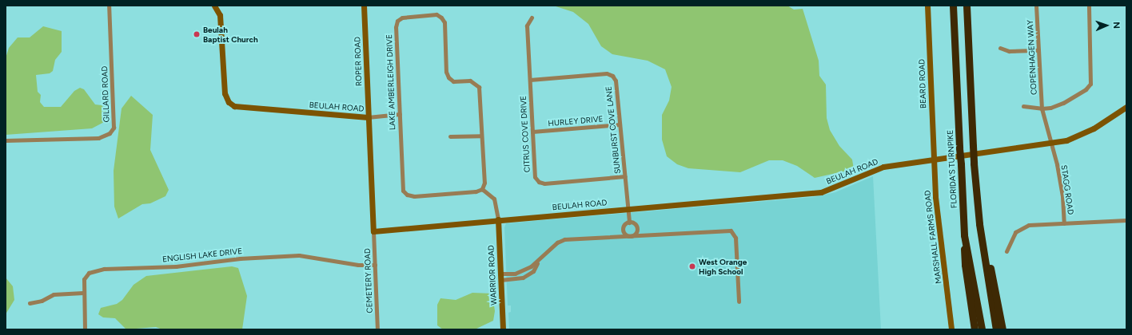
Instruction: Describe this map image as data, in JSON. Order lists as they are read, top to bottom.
{
  "streets": {
    "highway": ["FLORIDA'S TURNPIKE"],
    "street": [
      "COPENHAGEN WAY",
      "ROPER ROAD",
      "LAKE AMBERLEIGH DRIVE",
      "BEARD ROAD",
      "GILLARD ROAD",
      "BEULAH ROAD",
      "HURLEY DRIVE",
      "SUNBURST COVE LANE",
      "CITRUS COVE DRIVE",
      "STAGG ROAD",
      "MARSHALL FARMS ROAD",
      "ENGLISH LAKE DRIVE",
      "WARRIOR ROAD",
      "CEMETERY ROAD"
    ]
  },
  "crossings": [
    ["COPENHAGEN WAY", "BEULAH ROAD"],
    ["COPENHAGEN WAY", "STAGG ROAD"],
    ["ROPER ROAD", "BEULAH ROAD"],
    ["BEARD ROAD", "BEULAH ROAD"],
    ["BEARD ROAD", "MARSHALL FARMS ROAD"],
    ["BEULAH ROAD", "SUNBURST COVE LANE"],
    ["BEULAH ROAD", "STAGG ROAD"],
    ["BEULAH ROAD", "MARSHALL FARMS ROAD"],
    ["BEULAH ROAD", "WARRIOR ROAD"],
    ["BEULAH ROAD", "CEMETERY ROAD"],
    ["HURLEY DRIVE", "SUNBURST COVE LANE"],
    ["HURLEY DRIVE", "CITRUS COVE DRIVE"],
    ["SUNBURST COVE LANE", "CITRUS COVE DRIVE"],
    ["ENGLISH LAKE DRIVE", "CEMETERY ROAD"]
  ],
  "places": ["Beulah Baptist Church", "West Orange High School"],
  "north": "right"
}
